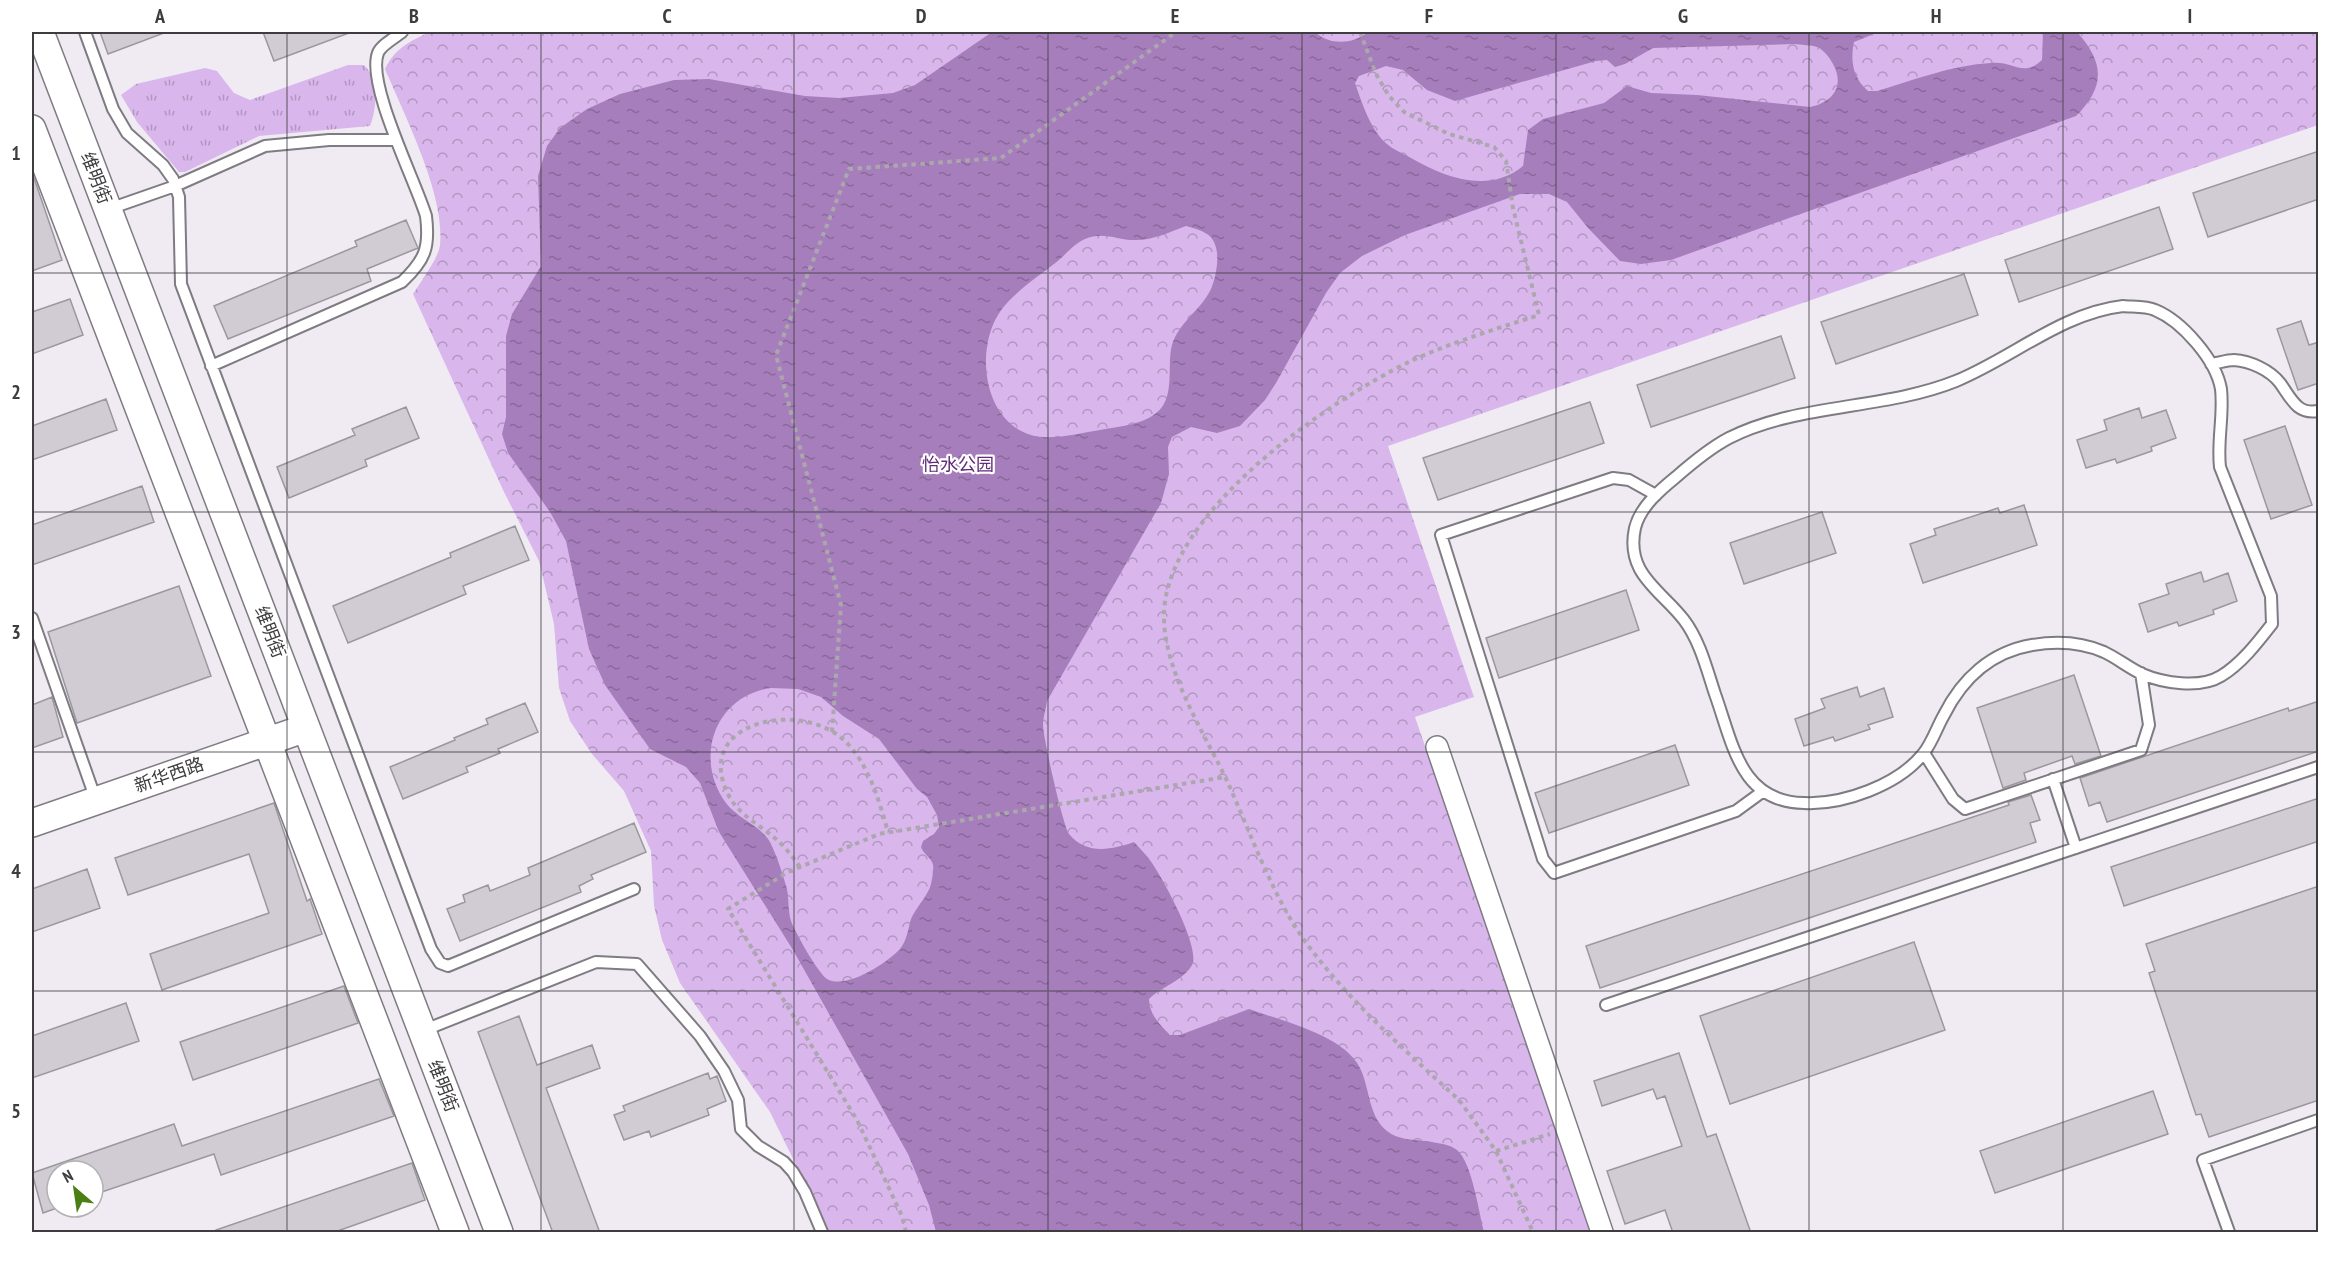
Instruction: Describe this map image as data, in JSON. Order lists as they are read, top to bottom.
{
  "streets": {
    "street": ["维明街", "新华西路"]
  },
  "crossings": [
    ["维明街", "新华西路"]
  ],
  "parks": ["怡水公园"],
  "north": "top left",
  "grid": {
    "columns": [
      "A",
      "B",
      "C",
      "D",
      "E",
      "F",
      "G",
      "H",
      "I"
    ],
    "rows": [
      "1",
      "2",
      "3",
      "4",
      "5"
    ]
  }
}
